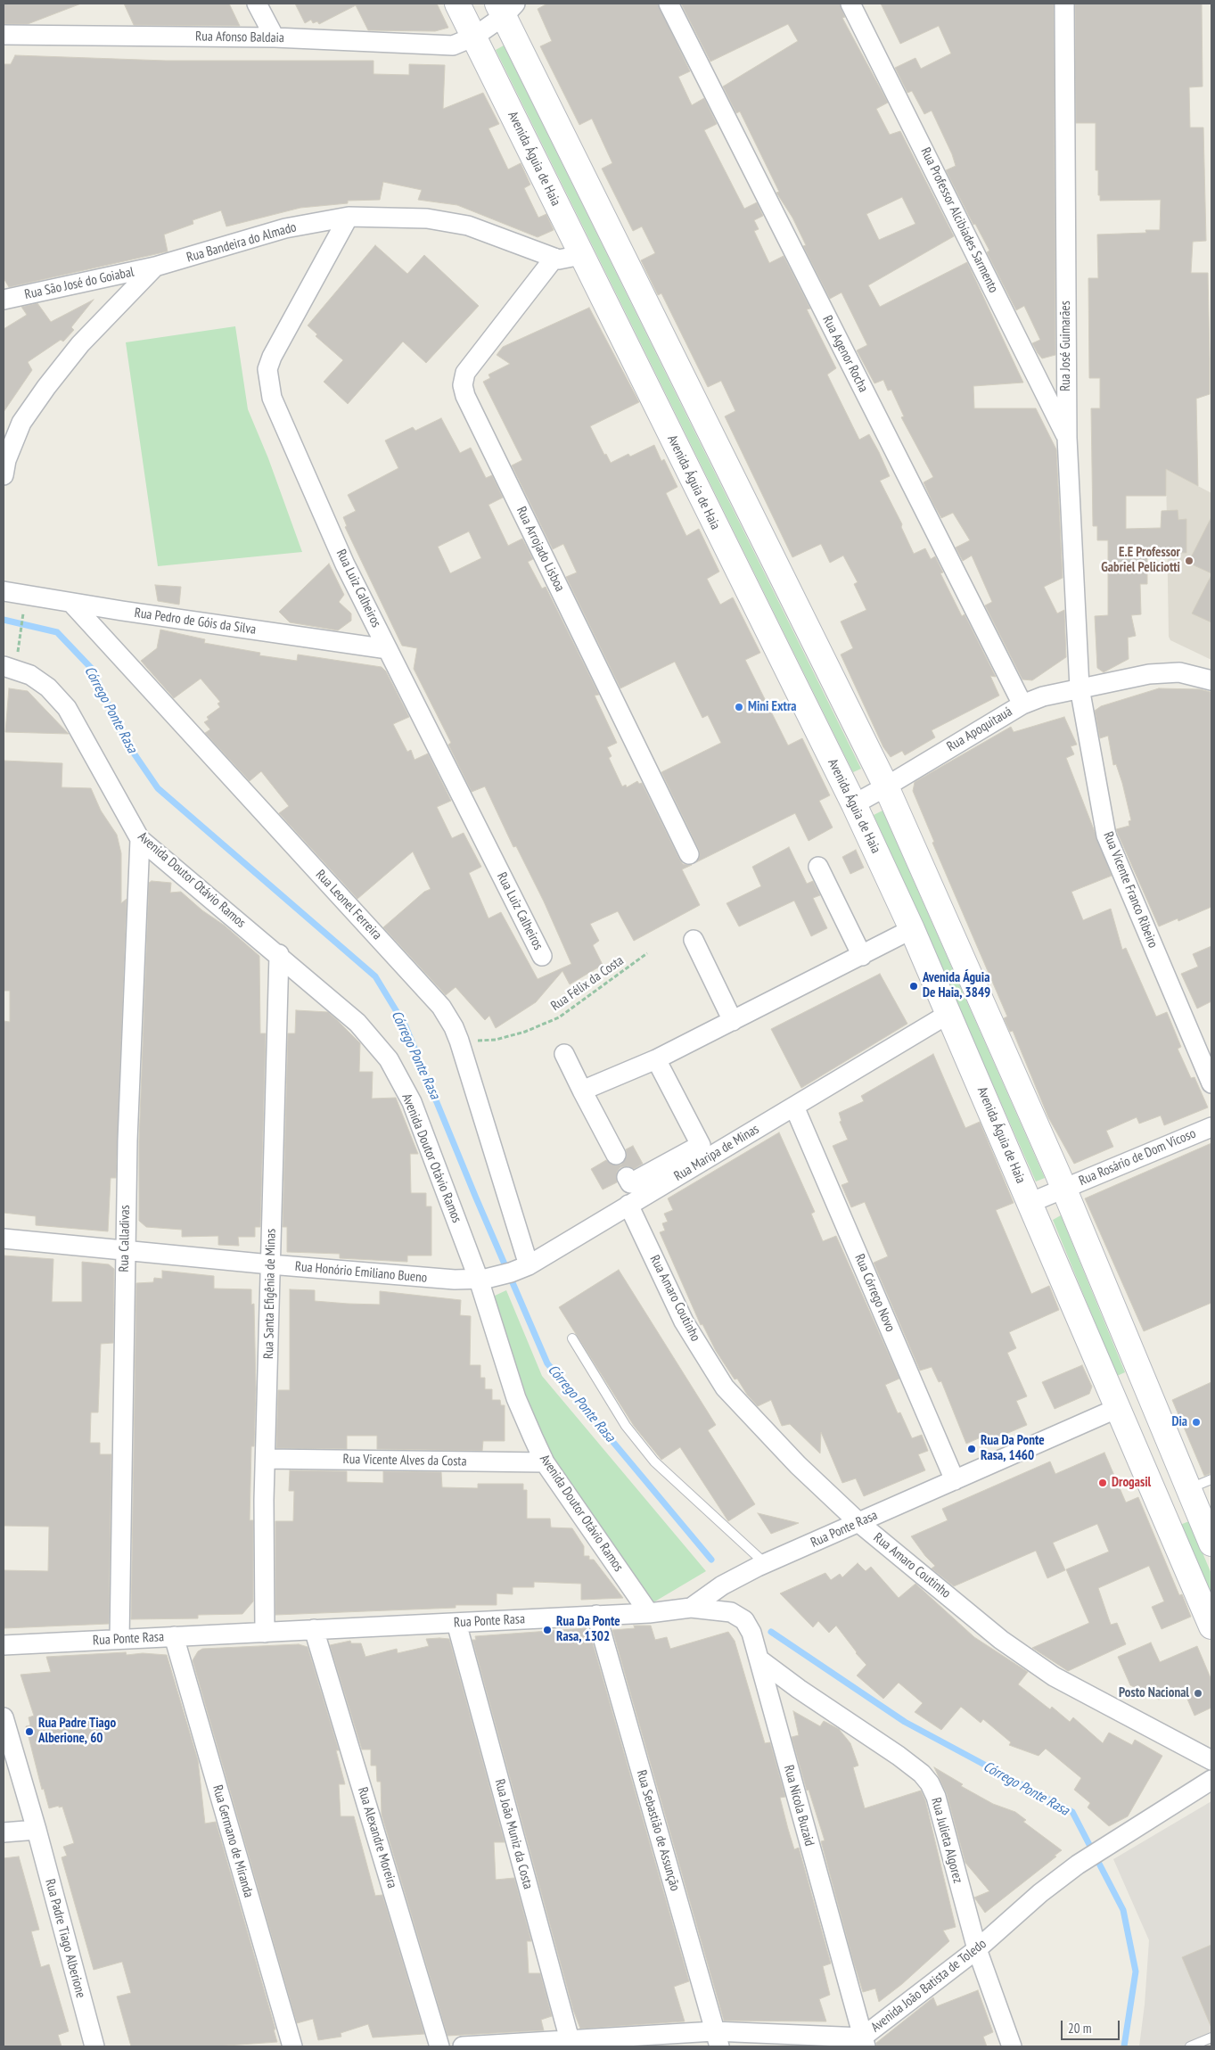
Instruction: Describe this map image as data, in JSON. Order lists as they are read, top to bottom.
{
  "streets": {
    "main road": ["Avenida Águia de Haia"],
    "street": [
      "Rua Afonso Baldaia",
      "Rua Professor Alcibíades Sarmento",
      "Rua Bandeira do Almado",
      "Rua São José do Goiabal",
      "Rua José Guimarães",
      "Rua Agenor Rocha",
      "Rua Arrojado Lisboa",
      "Rua Luiz Calheiros",
      "Rua Pedro de Góis da Silva",
      "Rua Apoquitauá",
      "Avenida Doutor Otávio Ramos",
      "Rua Vicente Franco Ribeiro",
      "Rua Leonel Ferreira",
      "Rua Maripa de Minas",
      "Rua Rosário de Dom Vicoso",
      "Rua Calladivas",
      "Rua Honório Emiliano Bueno",
      "Rua Córrego Novo",
      "Rua Santa Efigênia de Minas",
      "Rua Amaro Coutinho",
      "Rua Vicente Alves da Costa",
      "Rua Ponte Rasa",
      "Rua Nicola Buzaid",
      "Rua Sebastião de Assunção",
      "Rua João Muniz da Costa",
      "Rua Alexandre Moreira",
      "Rua Julieta Algorez",
      "Rua Germano de Miranda",
      "Rua Padre Tiago Alberione",
      "Avenida João Batista de Toledo"
    ],
    "path": ["Rua Félix da Costa"]
  },
  "crossings": [
    ["Rua Afonso Baldaia", "Avenida Águia de Haia"],
    ["Avenida Águia de Haia", "Rua Bandeira do Almado"],
    ["Avenida Águia de Haia", "Rua Apoquitauá"],
    ["Avenida Águia de Haia", "Rua Maripa de Minas"],
    ["Avenida Águia de Haia", "Rua Rosário de Dom Vicoso"],
    ["Avenida Águia de Haia", "Rua Ponte Rasa"],
    ["Rua Professor Alcibíades Sarmento", "Rua José Guimarães"],
    ["Rua Bandeira do Almado", "Rua São José do Goiabal"],
    ["Rua Bandeira do Almado", "Rua Arrojado Lisboa"],
    ["Rua Bandeira do Almado", "Rua Luiz Calheiros"],
    ["Rua José Guimarães", "Rua Apoquitauá"],
    ["Rua José Guimarães", "Rua Vicente Franco Ribeiro"],
    ["Rua Agenor Rocha", "Rua Apoquitauá"],
    ["Rua Luiz Calheiros", "Rua Pedro de Góis da Silva"],
    ["Rua Pedro de Góis da Silva", "Rua Leonel Ferreira"],
    ["Rua Apoquitauá", "Rua Vicente Franco Ribeiro"],
    ["Avenida Doutor Otávio Ramos", "Rua Maripa de Minas"],
    ["Avenida Doutor Otávio Ramos", "Rua Calladivas"],
    ["Avenida Doutor Otávio Ramos", "Rua Honório Emiliano Bueno"],
    ["Avenida Doutor Otávio Ramos", "Rua Santa Efigênia de Minas"],
    ["Avenida Doutor Otávio Ramos", "Rua Vicente Alves da Costa"],
    ["Avenida Doutor Otávio Ramos", "Rua Ponte Rasa"],
    ["Rua Leonel Ferreira", "Rua Félix da Costa"],
    ["Rua Leonel Ferreira", "Rua Maripa de Minas"],
    ["Rua Maripa de Minas", "Rua Honório Emiliano Bueno"],
    ["Rua Maripa de Minas", "Rua Córrego Novo"],
    ["Rua Maripa de Minas", "Rua Amaro Coutinho"],
    ["Rua Calladivas", "Rua Honório Emiliano Bueno"],
    ["Rua Calladivas", "Rua Ponte Rasa"],
    ["Rua Honório Emiliano Bueno", "Rua Santa Efigênia de Minas"],
    ["Rua Córrego Novo", "Rua Ponte Rasa"],
    ["Rua Santa Efigênia de Minas", "Rua Vicente Alves da Costa"],
    ["Rua Santa Efigênia de Minas", "Rua Ponte Rasa"],
    ["Rua Amaro Coutinho", "Rua Ponte Rasa"],
    ["Rua Ponte Rasa", "Rua Nicola Buzaid"],
    ["Rua Ponte Rasa", "Rua Sebastião de Assunção"],
    ["Rua Ponte Rasa", "Rua João Muniz da Costa"],
    ["Rua Ponte Rasa", "Rua Alexandre Moreira"],
    ["Rua Ponte Rasa", "Rua Germano de Miranda"],
    ["Rua Nicola Buzaid", "Rua Julieta Algorez"],
    ["Rua Nicola Buzaid", "Avenida João Batista de Toledo"],
    ["Rua Sebastião de Assunção", "Avenida João Batista de Toledo"],
    ["Rua João Muniz da Costa", "Avenida João Batista de Toledo"],
    ["Rua Julieta Algorez", "Avenida João Batista de Toledo"]
  ],
  "water": ["Córrego Ponte Rasa"],
  "places": [
    "E.E Professor Gabriel Peliciotti",
    "Mini Extra",
    "Avenida Águia De Haia, 3849",
    "Dia",
    "Rua Da Ponte Rasa, 1460",
    "Drogasil",
    "Rua Da Ponte Rasa, 1302",
    "Posto Nacional",
    "Rua Padre Tiago Alberione, 60"
  ],
  "scale_bar": "20 m"
}
